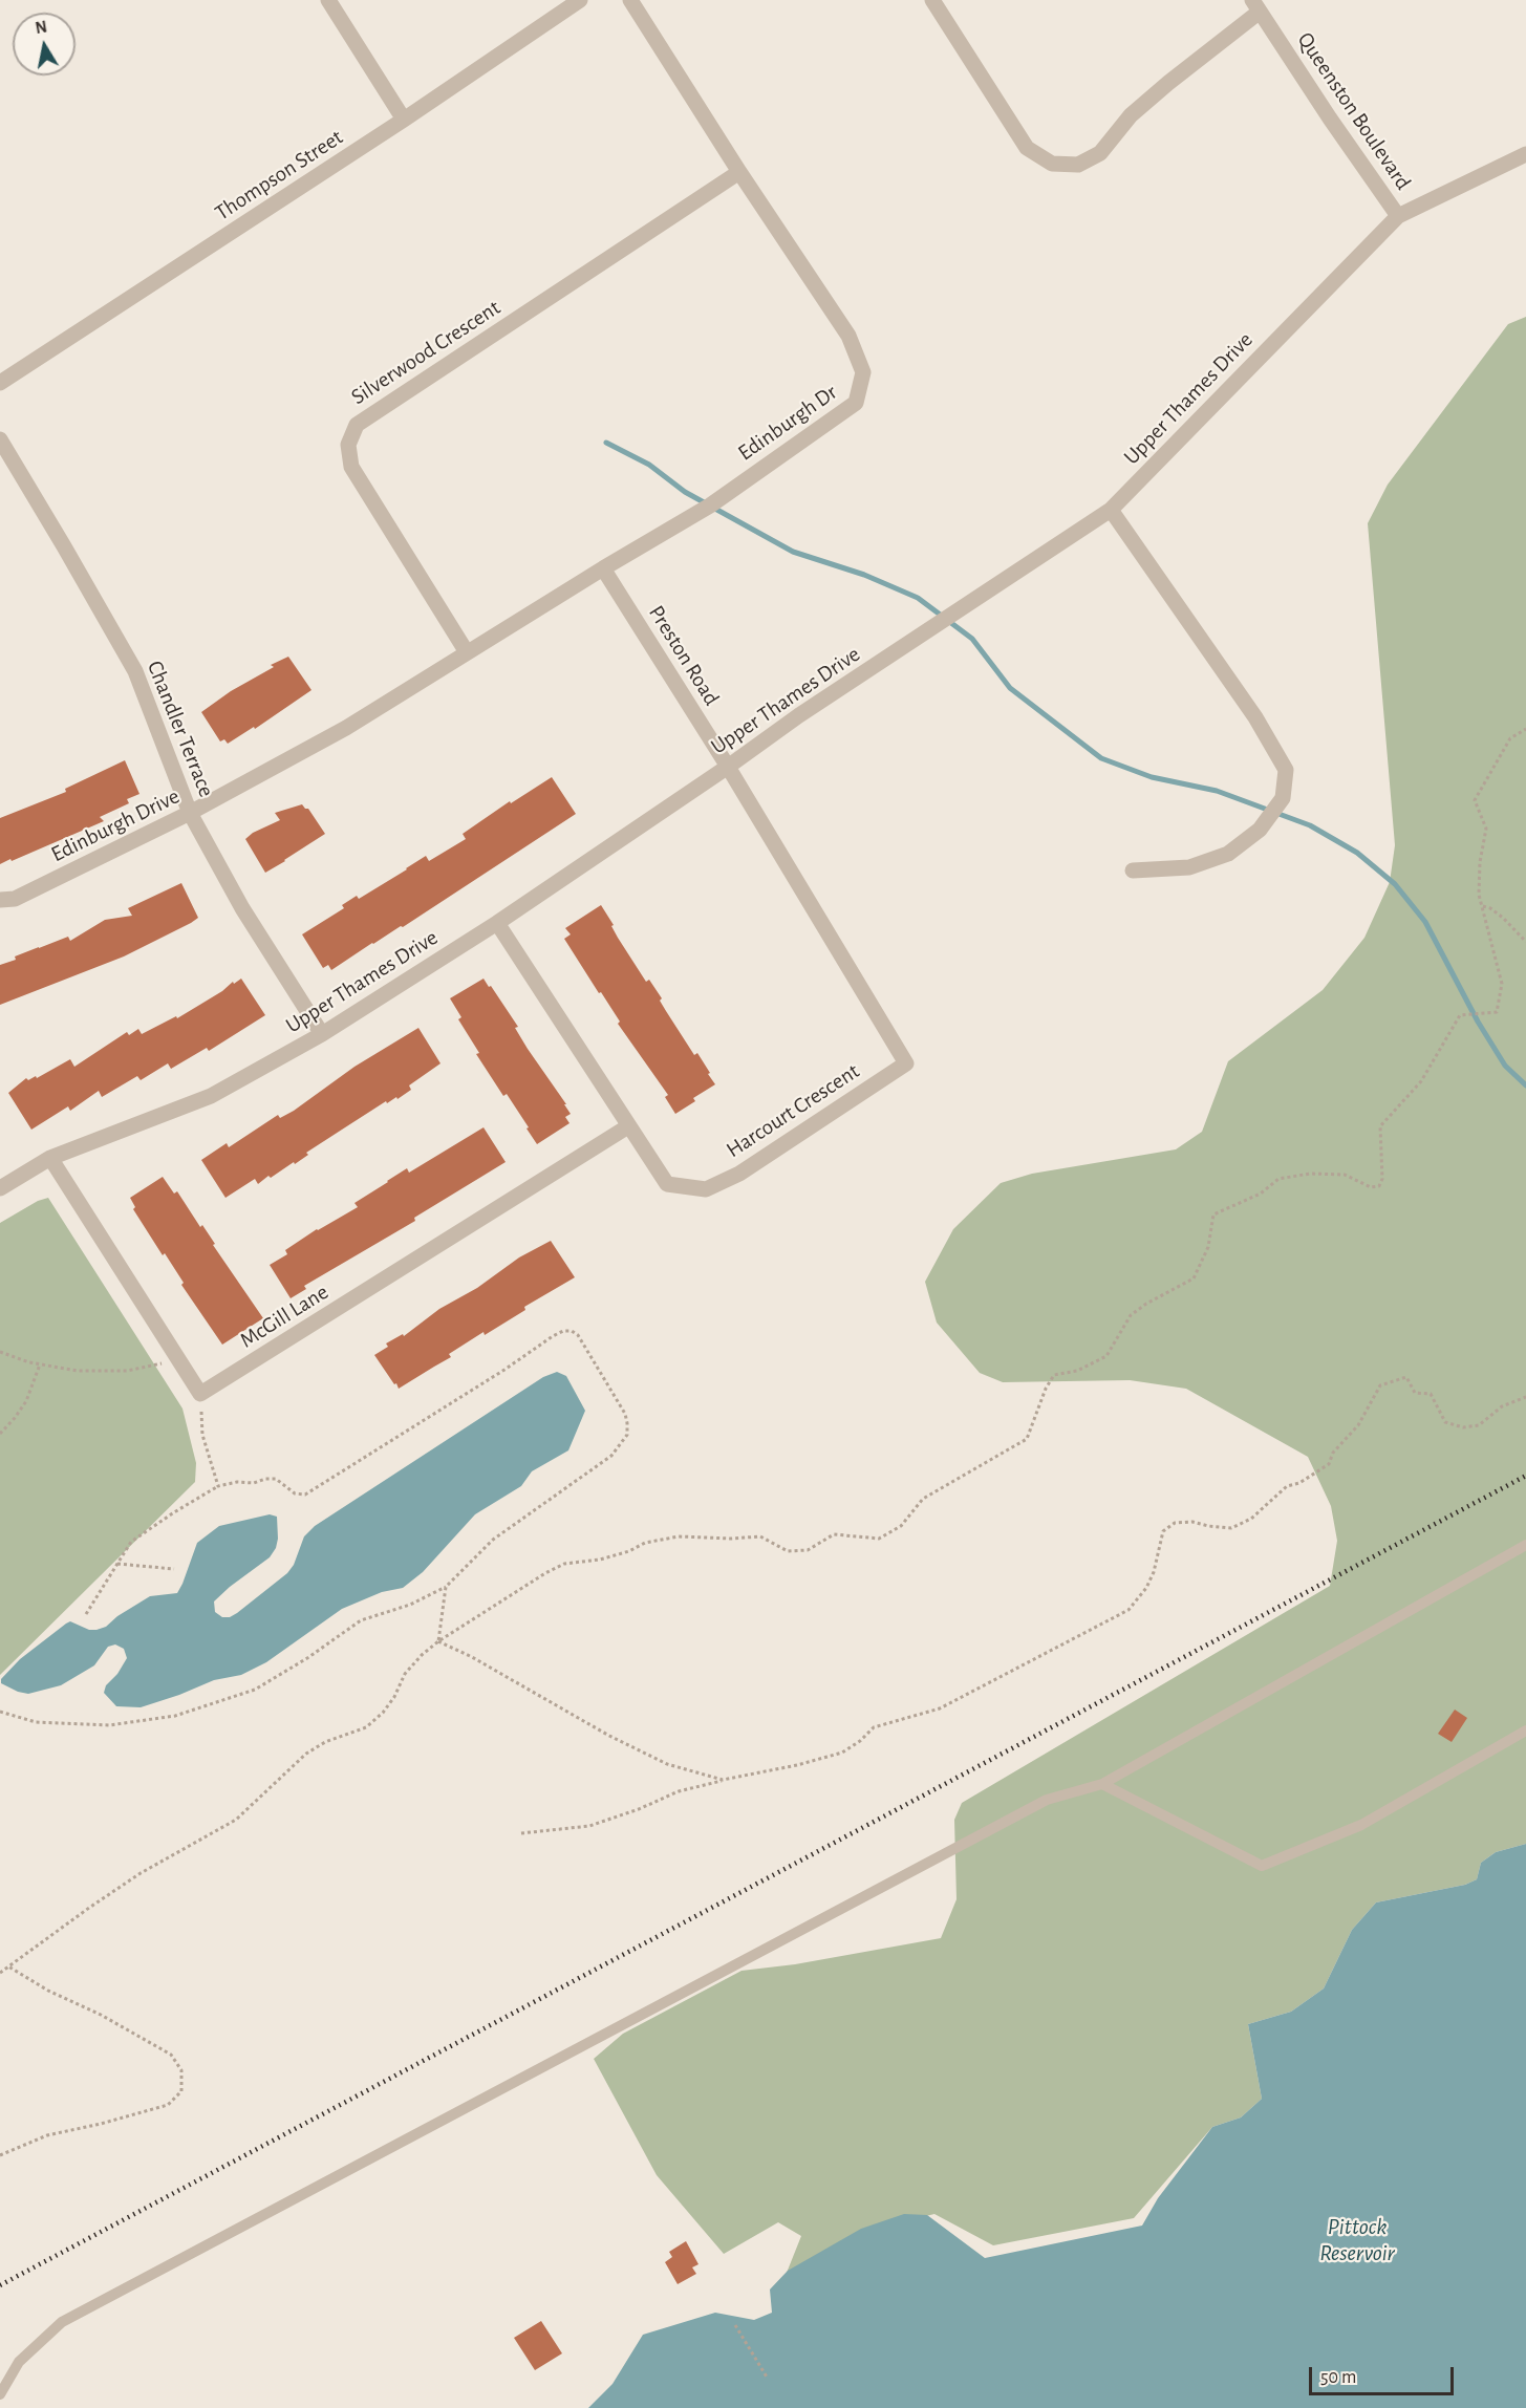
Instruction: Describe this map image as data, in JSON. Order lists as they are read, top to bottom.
{
  "streets": {
    "street": [
      "Queenston Boulevard",
      "Thompson Street",
      "Silverwood Crescent",
      "Upper Thames Drive",
      "Edinburgh Dr",
      "Preston Road",
      "Chandler Terrace",
      "Edinburgh Drive",
      "Harcourt Crescent",
      "McGill Lane"
    ]
  },
  "crossings": [
    ["Queenston Boulevard", "Upper Thames Drive"],
    ["Silverwood Crescent", "Edinburgh Dr"],
    ["Upper Thames Drive", "Preston Road"],
    ["Upper Thames Drive", "Chandler Terrace"],
    ["Upper Thames Drive", "Harcourt Crescent"],
    ["Edinburgh Dr", "Preston Road"],
    ["Edinburgh Dr", "Edinburgh Drive"],
    ["Preston Road", "Harcourt Crescent"],
    ["Chandler Terrace", "Edinburgh Drive"],
    ["Harcourt Crescent", "McGill Lane"]
  ],
  "water": ["Pittock Reservoir"],
  "scale_bar": "50 m",
  "north": "top"
}
